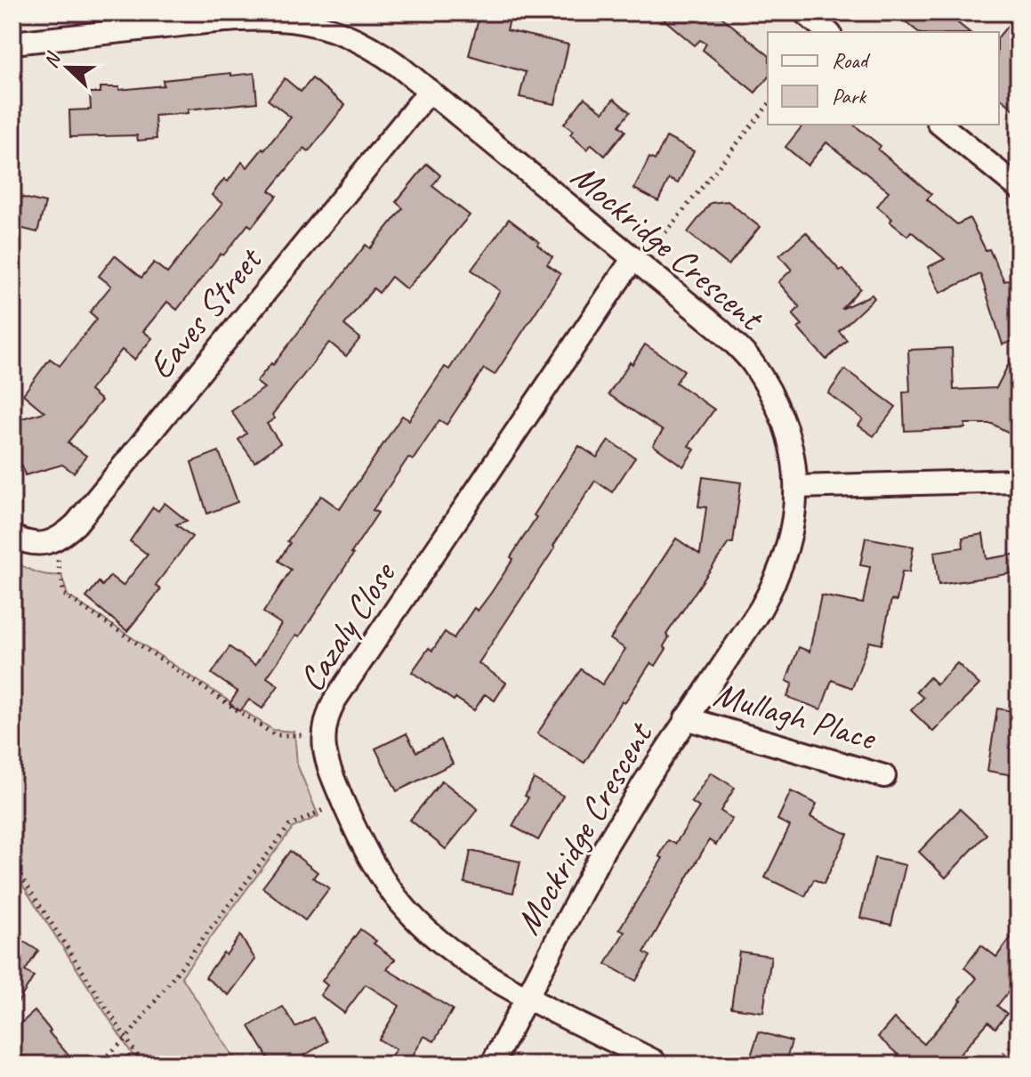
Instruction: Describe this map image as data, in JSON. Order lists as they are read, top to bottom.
{
  "streets": {
    "street": [
      "Mockridge Crescent",
      "Eaves Street",
      "Cazaly Close",
      "Mullagh Place"
    ]
  },
  "crossings": [
    ["Mockridge Crescent", "Eaves Street"],
    ["Mockridge Crescent", "Cazaly Close"],
    ["Mockridge Crescent", "Mullagh Place"]
  ],
  "legend": ["Road", "Park"],
  "north": "left"
}
